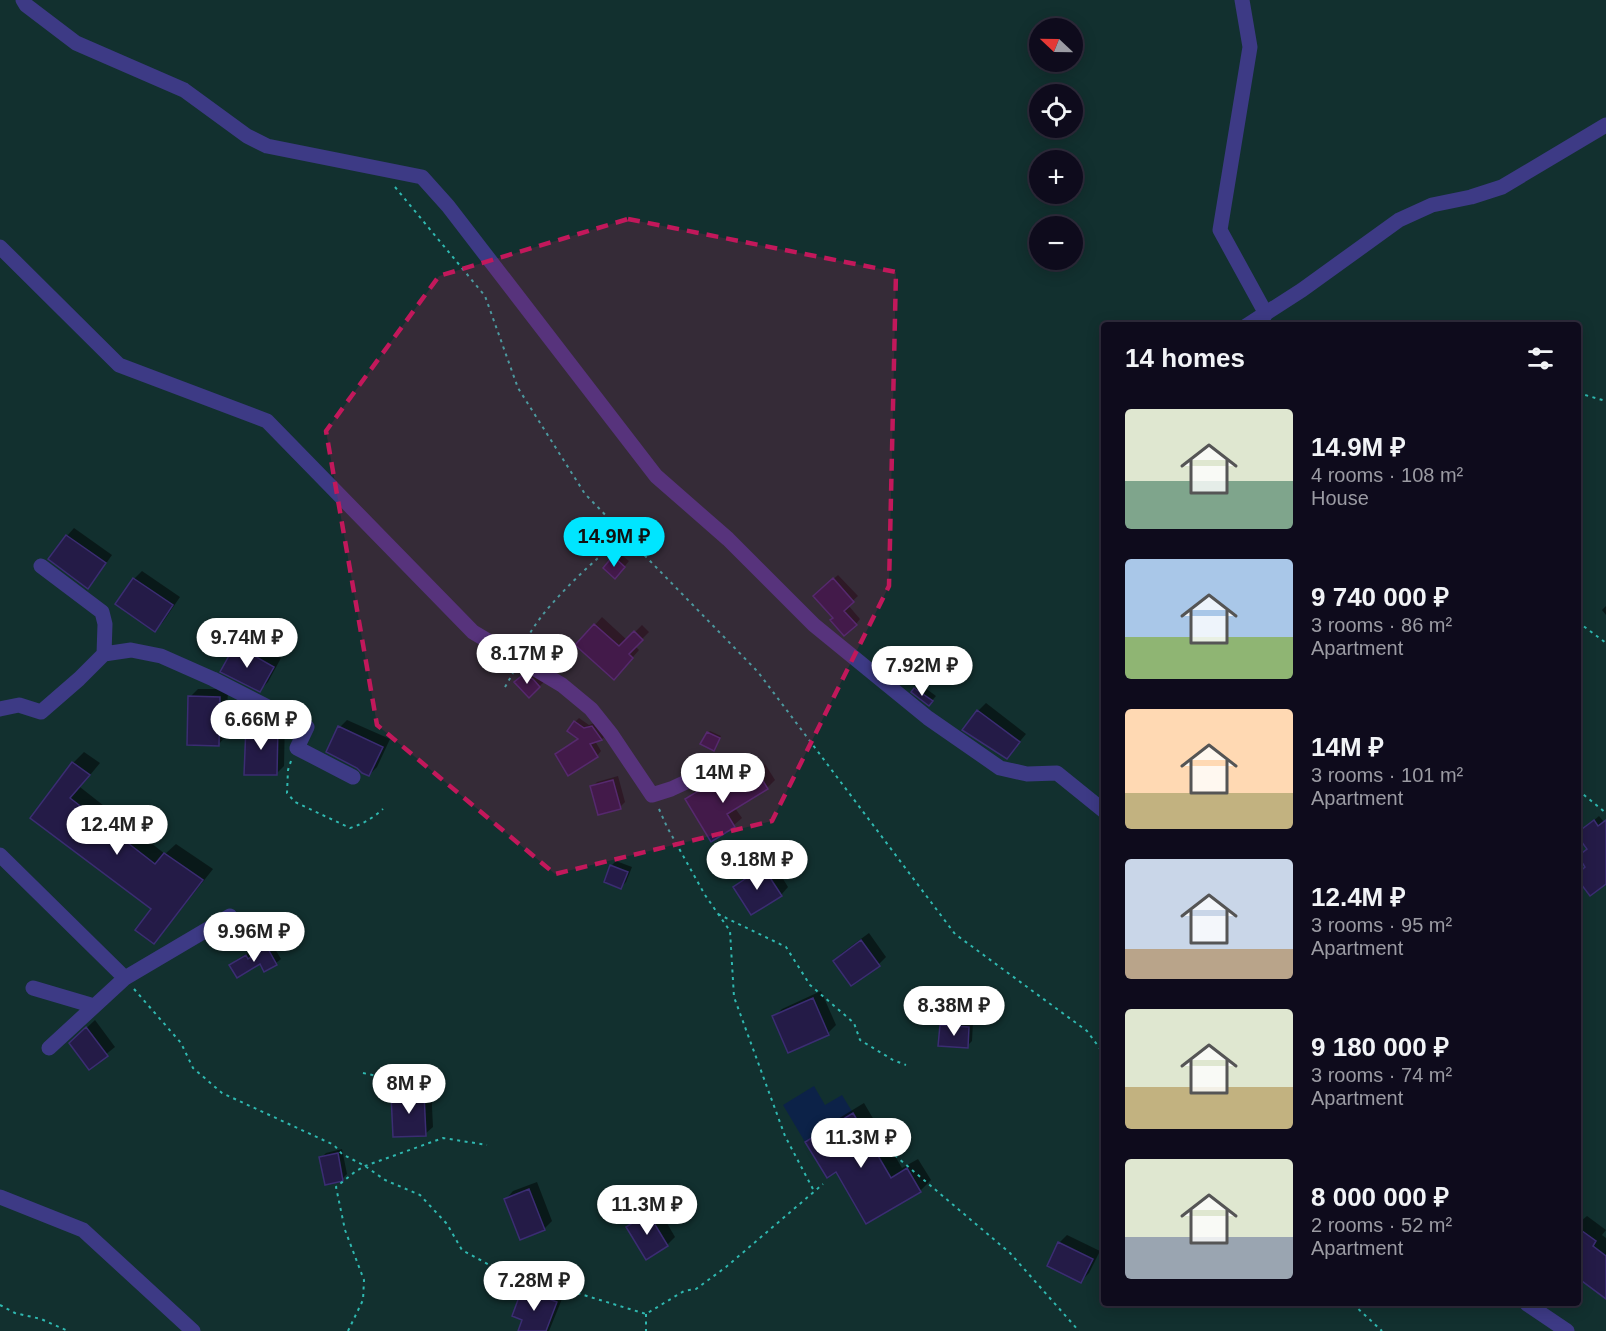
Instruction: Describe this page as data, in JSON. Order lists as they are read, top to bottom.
{
  "north": "left",
  "page": {
    "map_buttons": ["+", "−"],
    "heading": "14 homes",
    "list": [
      {
        "name": "14.9M ₽",
        "note": "4 rooms · 108 m² · House"
      },
      {
        "name": "9 740 000 ₽",
        "note": "3 rooms · 86 m² · Apartment"
      },
      {
        "name": "14M ₽",
        "note": "3 rooms · 101 m² · Apartment"
      },
      {
        "name": "12.4M ₽",
        "note": "3 rooms · 95 m² · Apartment"
      },
      {
        "name": "9 180 000 ₽",
        "note": "3 rooms · 74 m² · Apartment"
      },
      {
        "name": "8 000 000 ₽",
        "note": "2 rooms · 52 m² · Apartment"
      }
    ],
    "price": [
      "14.9M ₽",
      "9.74M ₽",
      "8.17M ₽",
      "7.92M ₽",
      "6.66M ₽",
      "14M ₽",
      "12.4M ₽",
      "9.18M ₽",
      "9.96M ₽",
      "8.38M ₽",
      "8M ₽",
      "11.3M ₽",
      "11.3M ₽",
      "7.28M ₽"
    ]
  }
}
